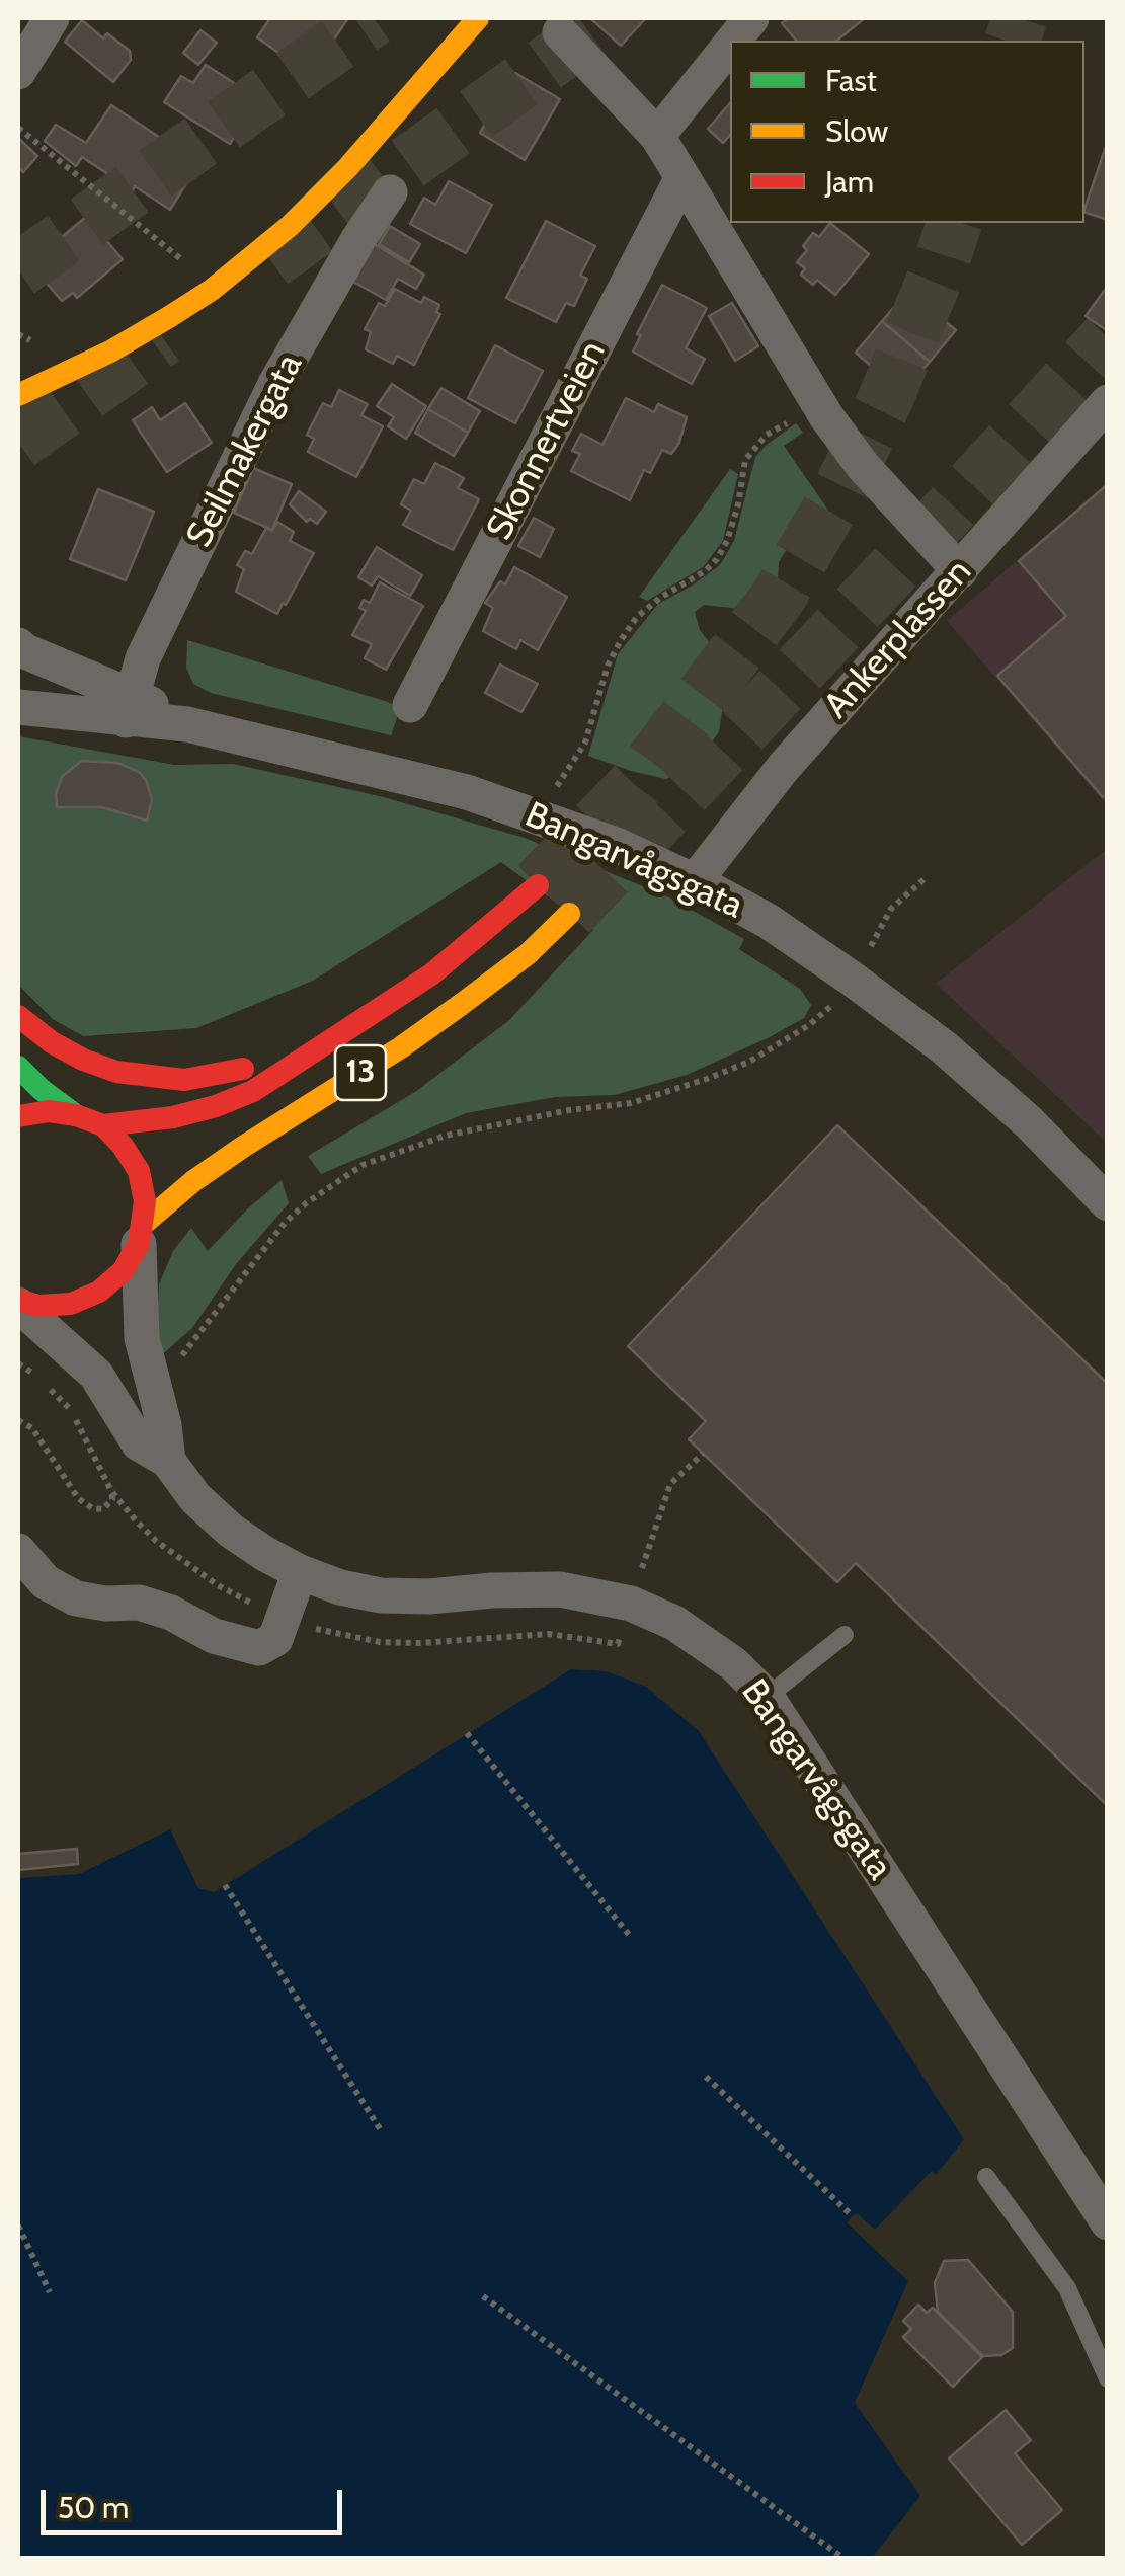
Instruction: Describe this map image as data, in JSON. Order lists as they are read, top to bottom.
{
  "streets": {
    "main road": ["13"],
    "street": [
      "Skonnertveien",
      "Seilmakergata",
      "Ankerplassen",
      "Bangarvågsgata"
    ]
  },
  "crossings": [
    ["Seilmakergata", "Bangarvågsgata"],
    ["Ankerplassen", "Bangarvågsgata"],
    ["Bangarvågsgata", "13"]
  ],
  "legend": ["Fast", "Slow", "Jam"],
  "scale_bar": "50 m"
}
